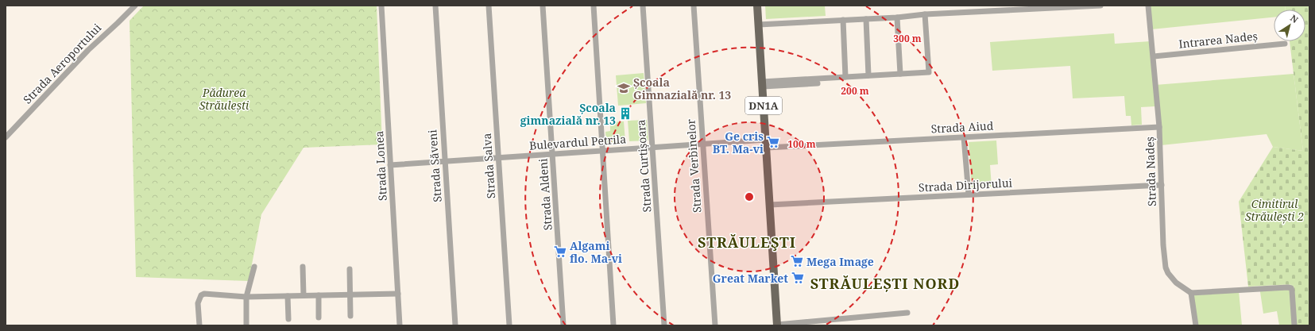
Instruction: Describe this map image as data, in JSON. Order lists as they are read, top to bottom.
{
  "streets": {
    "main road": ["DN1A"],
    "street": [
      "Intrarea Nadeș",
      "Strada Aeroportului",
      "Strada Aiud",
      "Bulevardul Petrila",
      "Strada Lonea",
      "Strada Săveni",
      "Strada Salva",
      "Strada Curtișoara",
      "Strada Verbinelor",
      "Strada Nadeș",
      "Strada Dirijorului",
      "Strada Aldeni"
    ]
  },
  "crossings": [
    ["Intrarea Nadeș", "Strada Nadeș"],
    ["DN1A", "Strada Aiud"],
    ["DN1A", "Bulevardul Petrila"],
    ["DN1A", "Strada Dirijorului"],
    ["Strada Aiud", "Bulevardul Petrila"],
    ["Strada Aiud", "Strada Nadeș"],
    ["Bulevardul Petrila", "Strada Lonea"],
    ["Bulevardul Petrila", "Strada Săveni"],
    ["Bulevardul Petrila", "Strada Salva"],
    ["Bulevardul Petrila", "Strada Curtișoara"],
    ["Bulevardul Petrila", "Strada Verbinelor"],
    ["Bulevardul Petrila", "Strada Aldeni"],
    ["Strada Nadeș", "Strada Dirijorului"]
  ],
  "districts": ["STRĂULEŞTI", "STRĂULEȘTI NORD"],
  "parks": ["Pădurea Străulești", "Cimitirul Străulești 2"],
  "places": {
    "school or university": ["Școala Gimnazială nr. 13"],
    "building": ["Școala gimnazială nr. 13"],
    "supermarket": [
      "Ge cris BT. Ma-vi",
      "Algami flo. Ma-vi",
      "Mega Image",
      "Great Market"
    ]
  },
  "north": "top right",
  "rings": ["300 m", "200 m", "100 m"]
}
